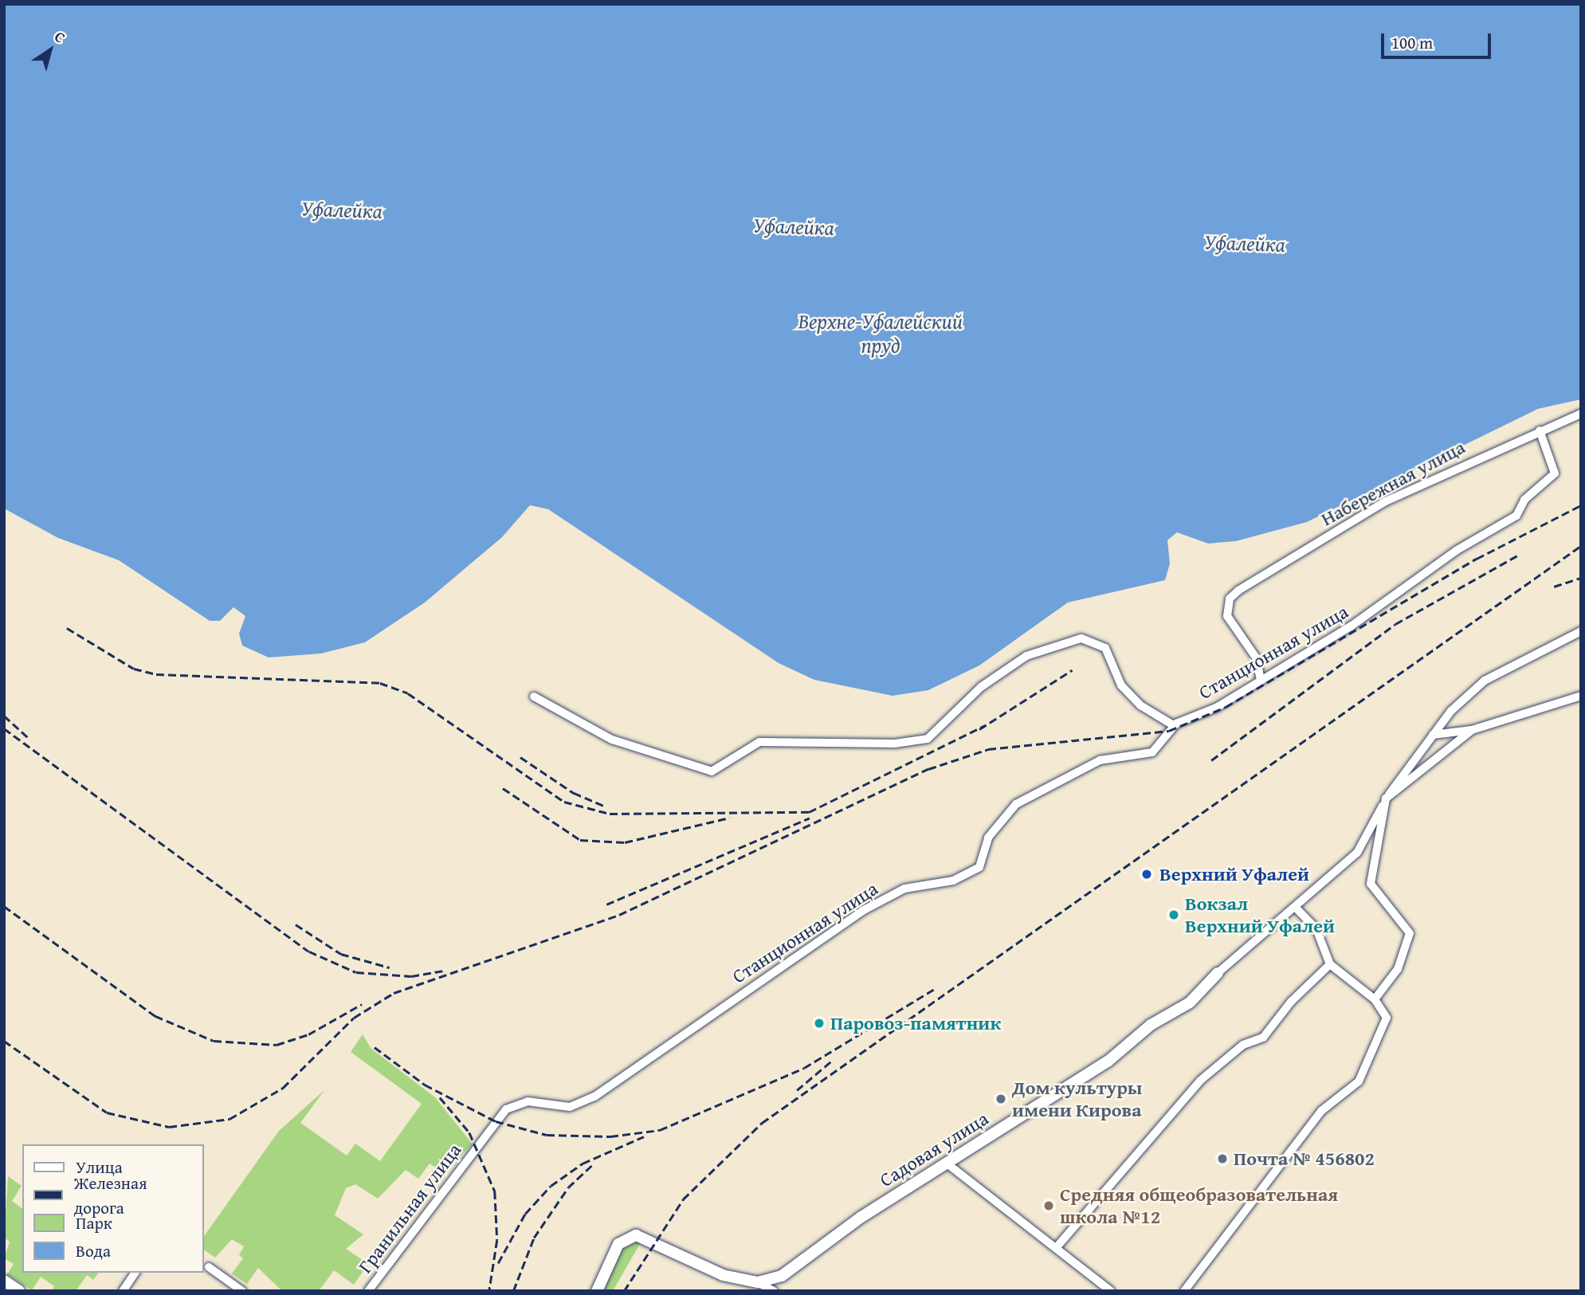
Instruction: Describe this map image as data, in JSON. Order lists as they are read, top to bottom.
{
  "streets": {
    "street": [
      "Набережная улица",
      "Станционная улица",
      "Садовая улица",
      "Гранильная улица"
    ]
  },
  "crossings": [
    ["Набережная улица", "Станционная улица"],
    ["Станционная улица", "Гранильная улица"]
  ],
  "water": ["Уфалейка", "Верхне-Уфалейский пруд"],
  "places": [
    "Верхний Уфалей",
    "Вокзал Верхний Уфалей",
    "Паровоз-памятник",
    "Дом культуры имени Кирова",
    "Почта № 456802",
    "Средняя общеобразовательная школа №12"
  ],
  "legend": [
    "Улица",
    "Железная дорога",
    "Парк",
    "Вода"
  ],
  "scale_bar": "100 m",
  "north": "top right"
}
